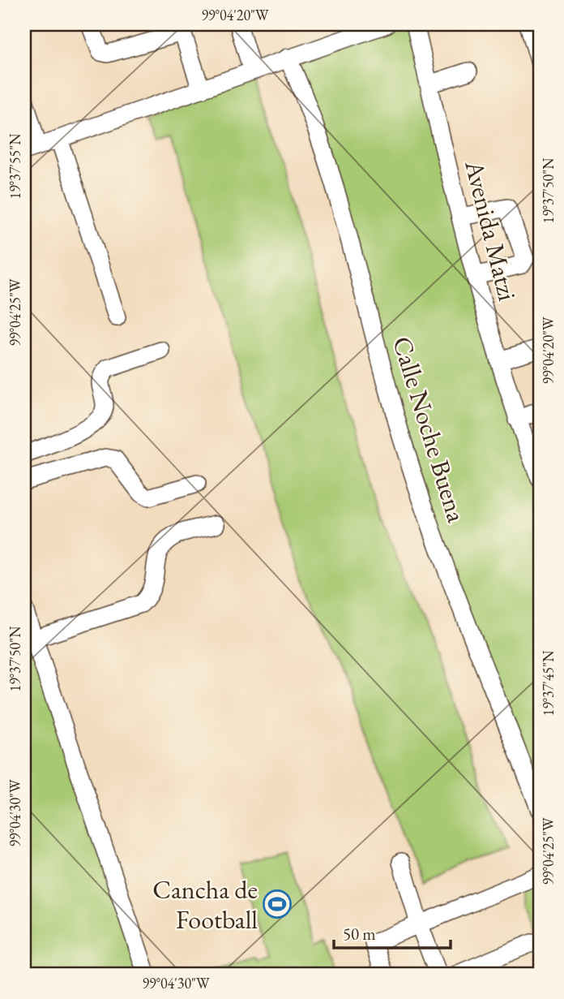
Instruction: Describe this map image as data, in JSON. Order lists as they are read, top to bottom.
{
  "streets": {
    "street": ["Avenida Matzi", "Calle Noche Buena"]
  },
  "places": {
    "sports": ["Cancha de Football"]
  },
  "scale_bar": "50 m",
  "coordinates": [
    "99°04'20\"W",
    "19°37'55\"N",
    "19°37'50\"N",
    "99°04'25\"W",
    "19°37'45\"N",
    "99°04'30\"W"
  ]
}
